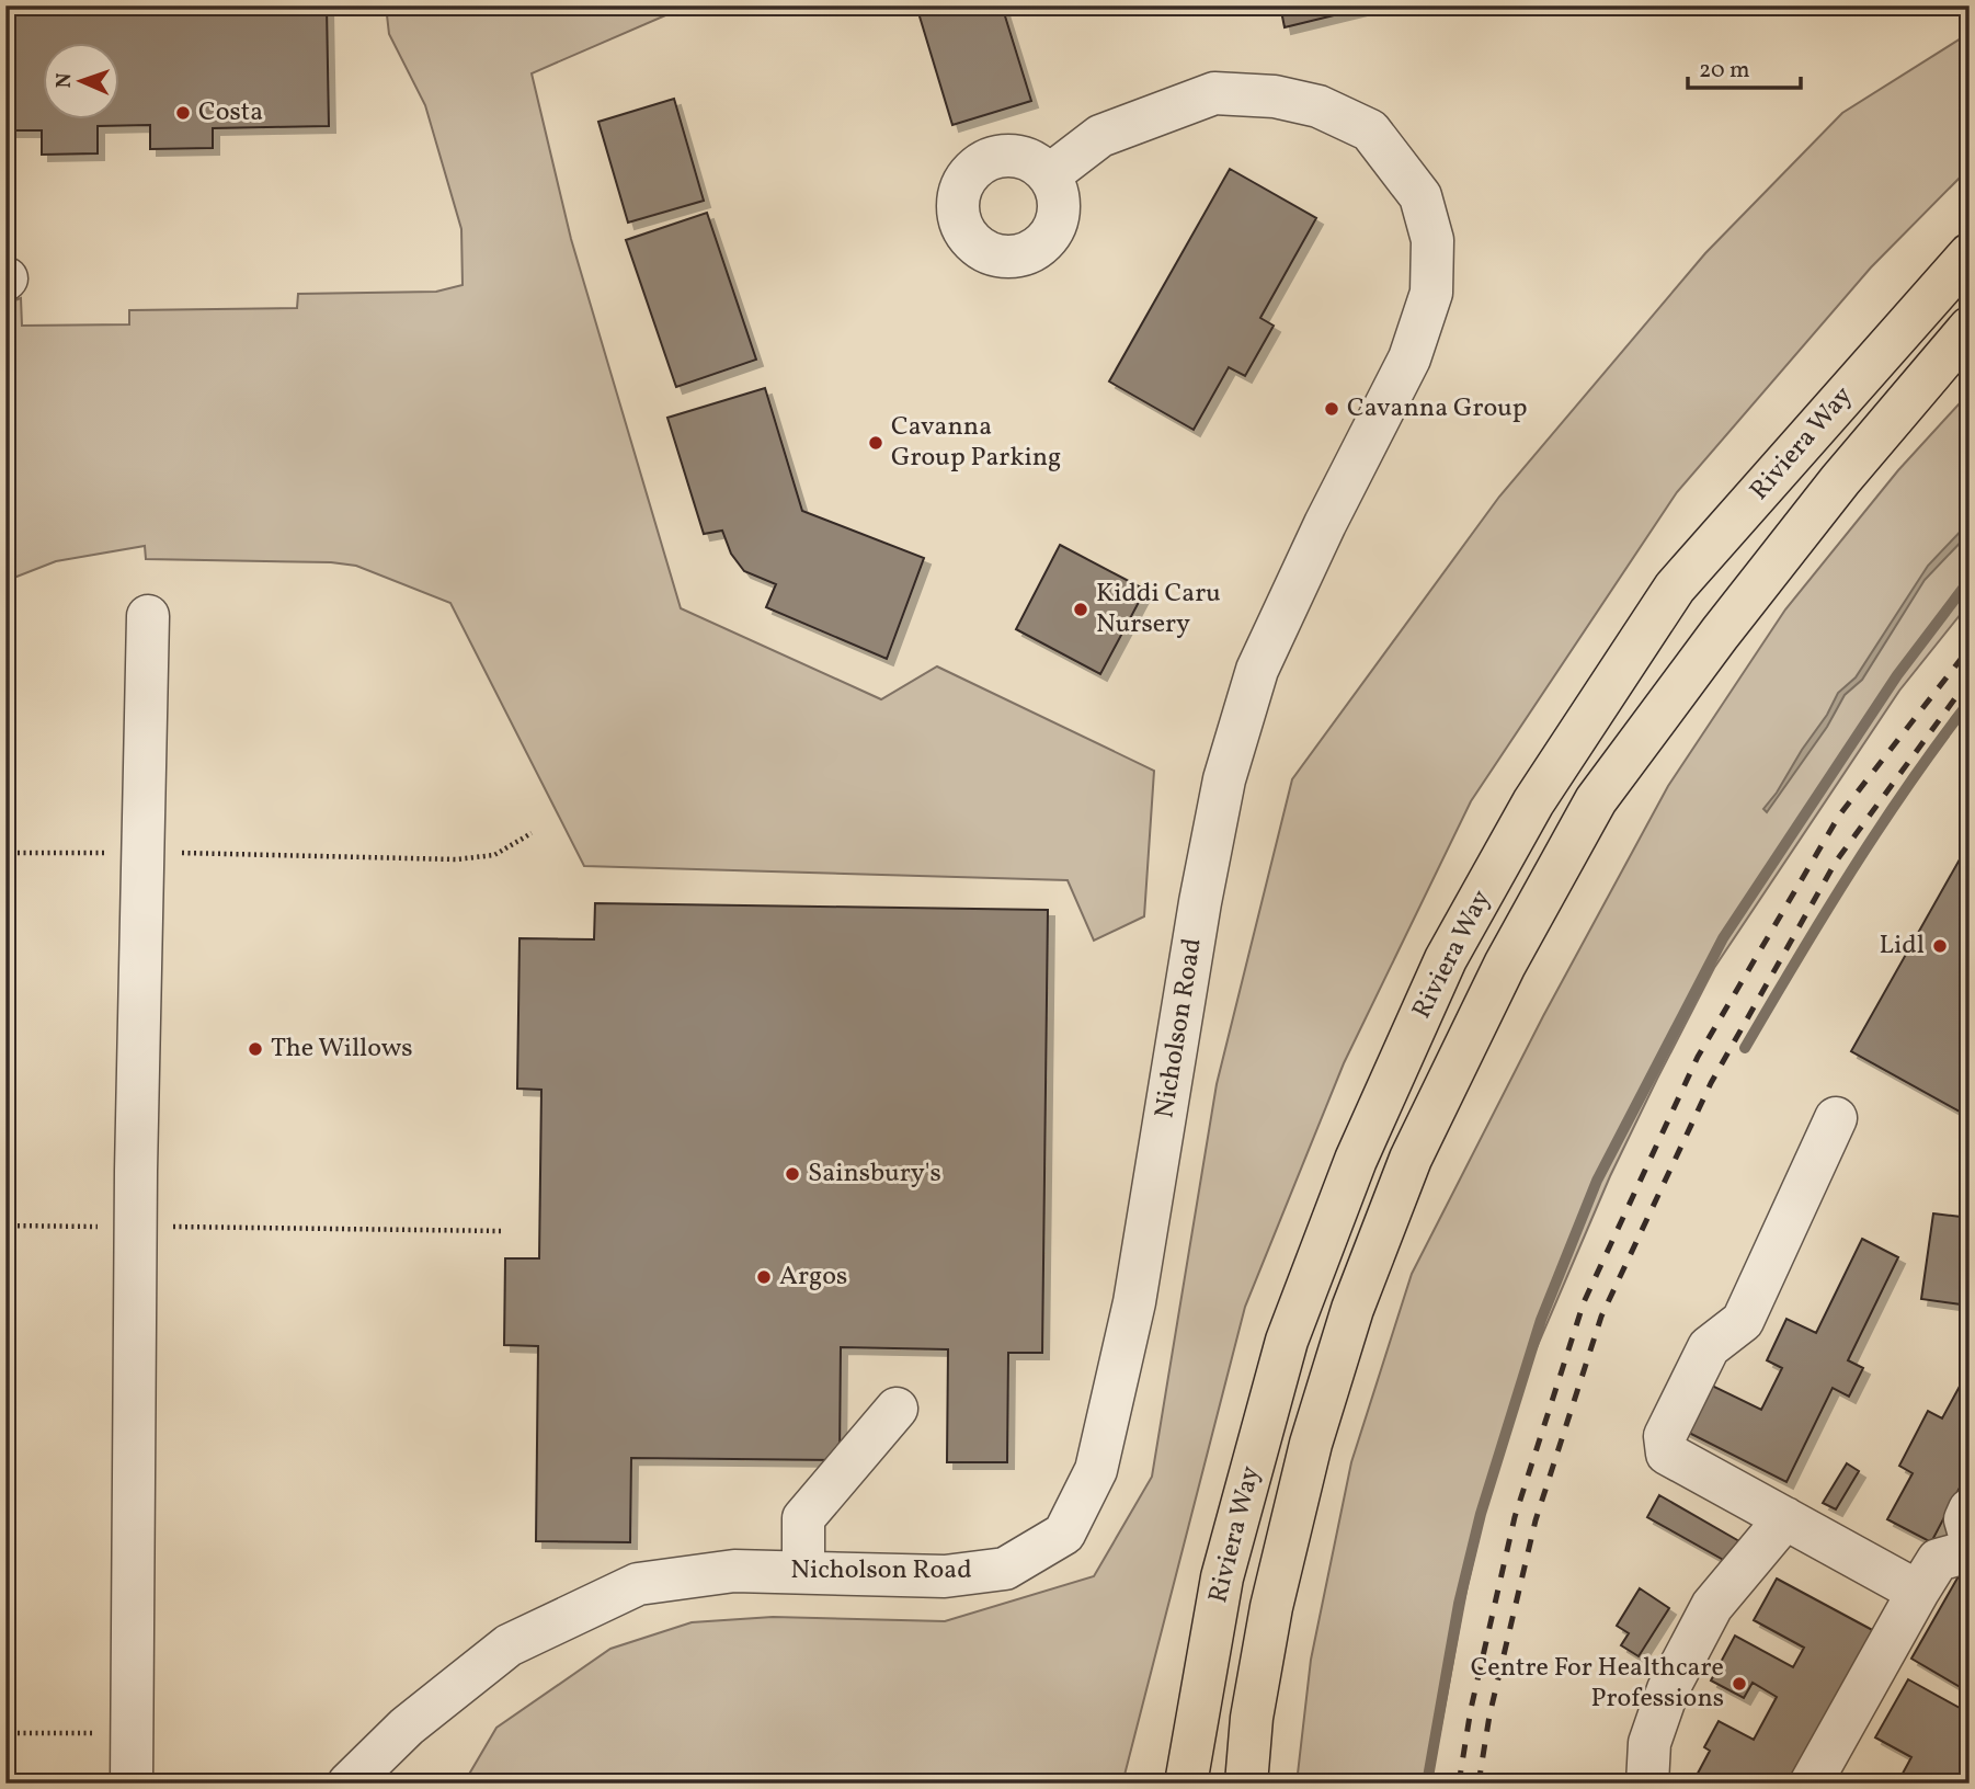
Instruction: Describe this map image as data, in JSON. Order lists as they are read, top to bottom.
{
  "streets": {
    "main road": ["Riviera Way"],
    "lane": ["Nicholson Road"]
  },
  "places": [
    "Costa",
    "Cavanna Group",
    "Cavanna Group Parking",
    "Kiddi Caru Nursery",
    "Lidl",
    "The Willows",
    "Sainsbury's",
    "Argos",
    "Centre For Healthcare Professions"
  ],
  "scale_bar": "20 m",
  "north": "left"
}
